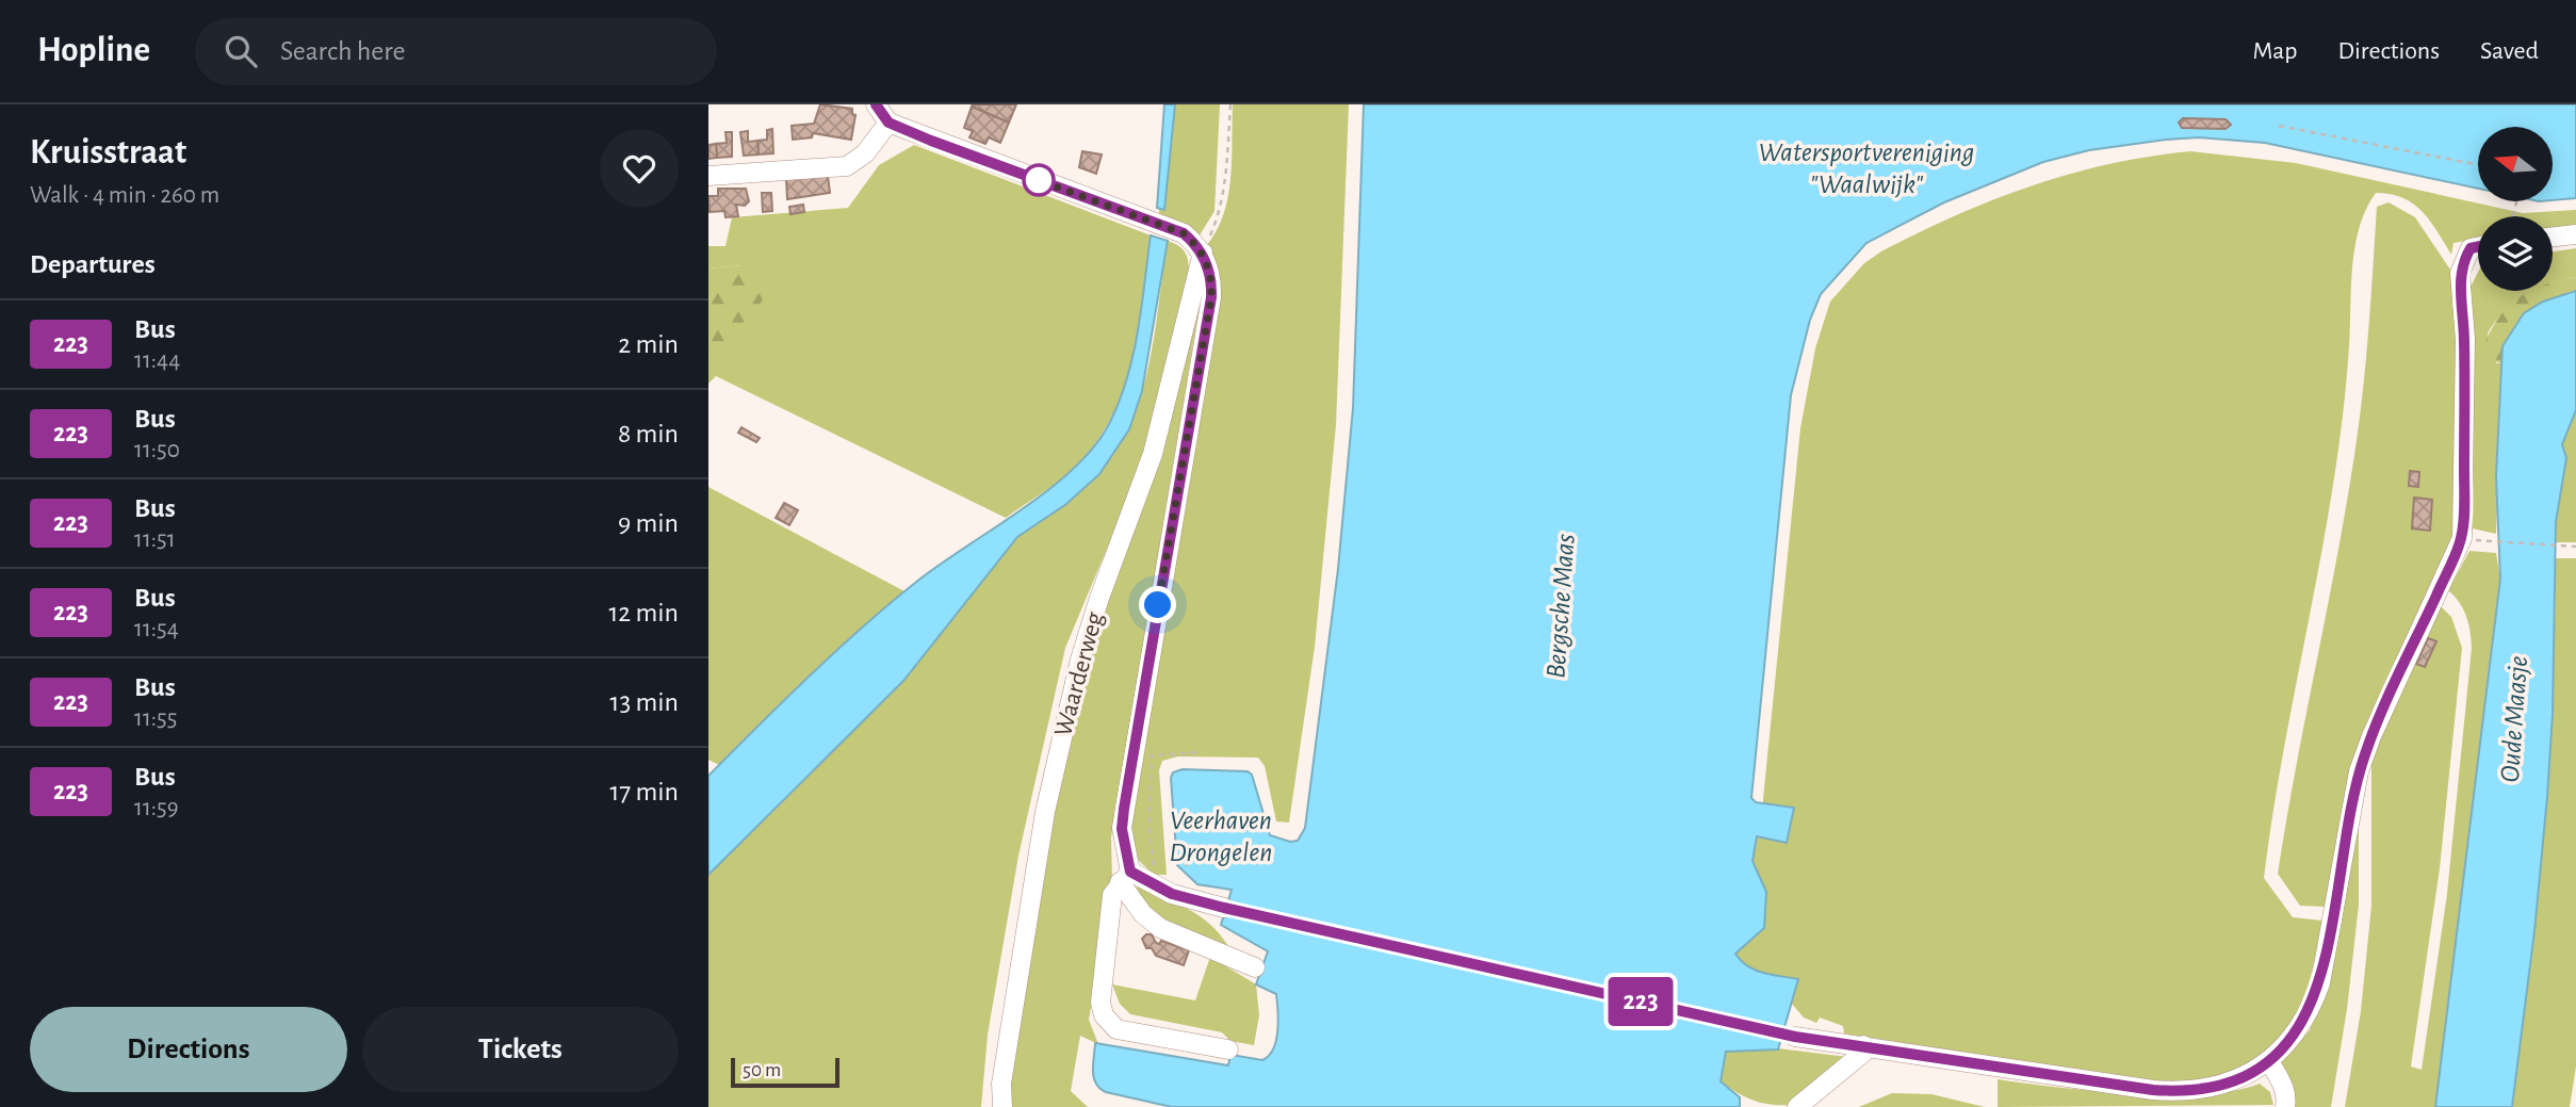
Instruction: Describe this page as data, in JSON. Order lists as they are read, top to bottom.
{
  "streets": {
    "street": ["Waarderweg"]
  },
  "water": [
    "Watersportvereniging \"Waalwijk\"",
    "Bergsche Maas",
    "Oude Maasje",
    "Veerhaven Drongelen"
  ],
  "lines": ["bus line 223"],
  "scale_bar": "50 m",
  "north": "left",
  "page": {
    "header": "Hopline",
    "search": "Search here",
    "nav": ["Map", "Directions", "Saved"],
    "heading": [
      ["Kruisstraat", "Walk · 4 min · 260 m"],
      "Departures"
    ],
    "on_map": "223",
    "list": [
      {
        "mark": "223",
        "name": "Bus",
        "note": "11:44",
        "value": "2 min"
      },
      {
        "mark": "223",
        "name": "Bus",
        "note": "11:50",
        "value": "8 min"
      },
      {
        "mark": "223",
        "name": "Bus",
        "note": "11:51",
        "value": "9 min"
      },
      {
        "mark": "223",
        "name": "Bus",
        "note": "11:54",
        "value": "12 min"
      },
      {
        "mark": "223",
        "name": "Bus",
        "note": "11:55",
        "value": "13 min"
      },
      {
        "mark": "223",
        "name": "Bus",
        "note": "11:59",
        "value": "17 min"
      }
    ],
    "buttons": ["Directions", "Tickets"],
    "scale": "50 m"
  }
}
